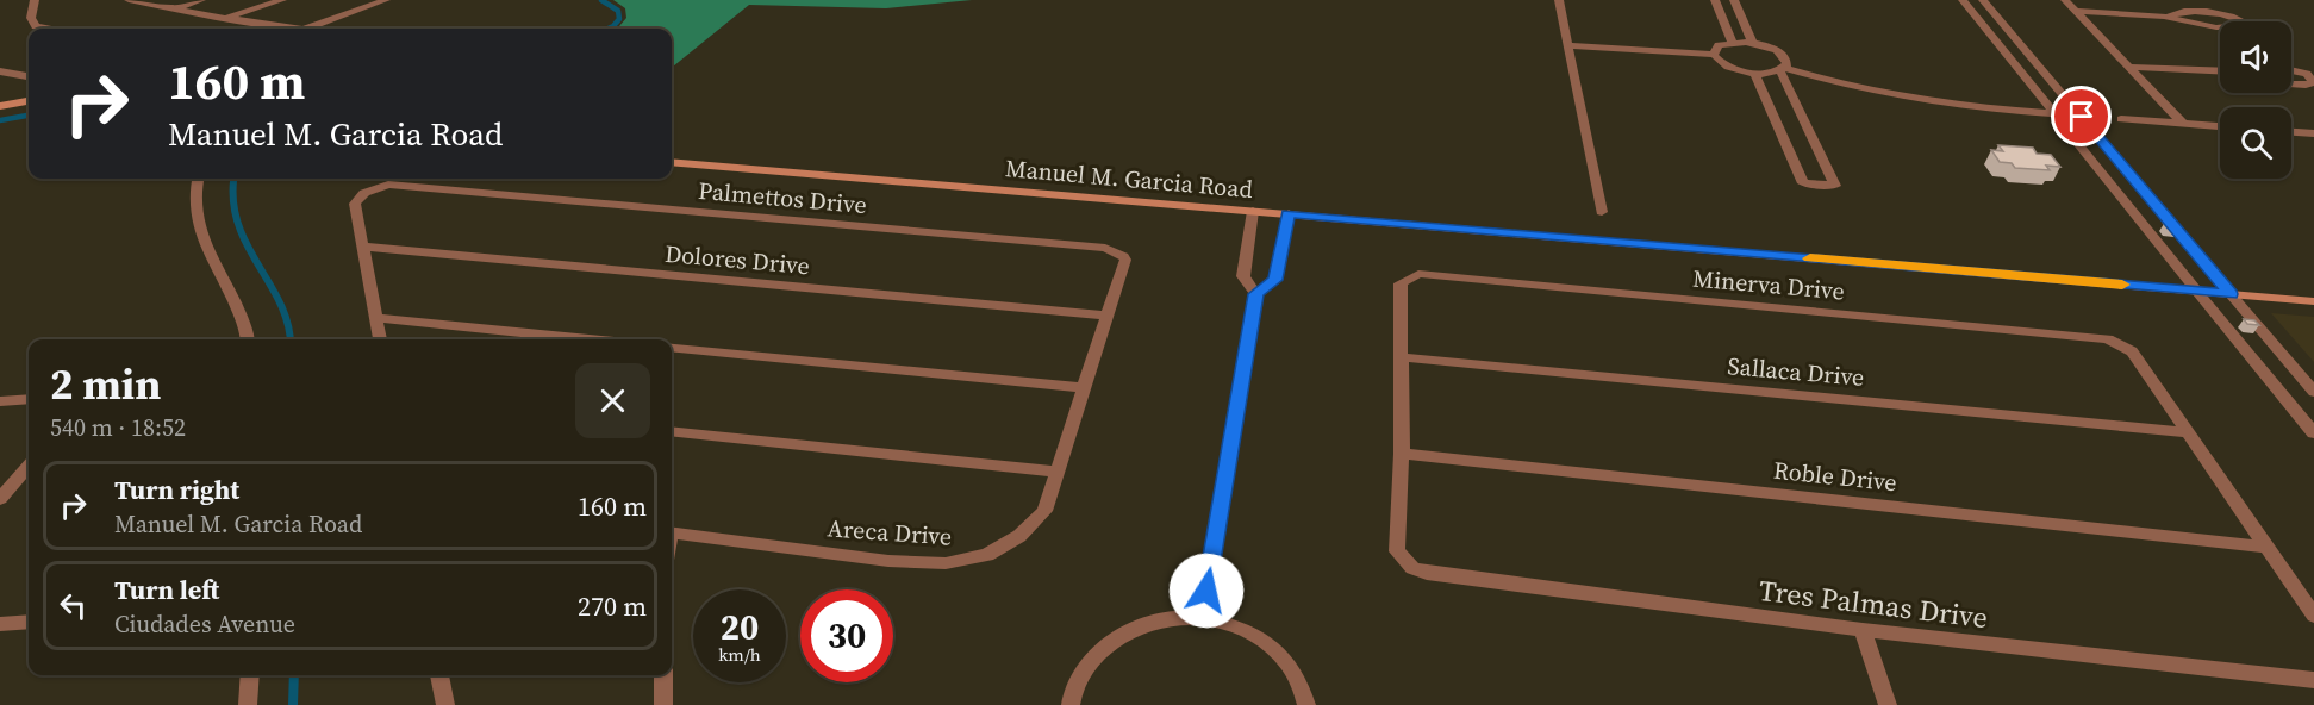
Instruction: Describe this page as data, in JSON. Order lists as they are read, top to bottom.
{
  "streets": {
    "main road": ["Manuel M. Garcia Road"],
    "street": [
      "Palmettos Drive",
      "Dolores Drive",
      "Minerva Drive",
      "Sallaca Drive",
      "Roble Drive",
      "Areca Drive",
      "Tres Palmas Drive"
    ]
  },
  "crossings": [
    ["Palmettos Drive", "Dolores Drive"],
    ["Palmettos Drive", "Areca Drive"],
    ["Dolores Drive", "Areca Drive"],
    ["Minerva Drive", "Sallaca Drive"],
    ["Roble Drive", "Tres Palmas Drive"]
  ],
  "page": {
    "turn": ["160 m", "Manuel M. Garcia Road"],
    "heading": ["2 min", "540 m · 18:52"],
    "list": [
      {
        "name": "Turn right",
        "note": "Manuel M. Garcia Road",
        "value": "160 m"
      },
      {
        "name": "Turn left",
        "note": "Ciudades Avenue",
        "value": "270 m"
      }
    ],
    "speed": "20 km/h",
    "limit": "30"
  }
}
